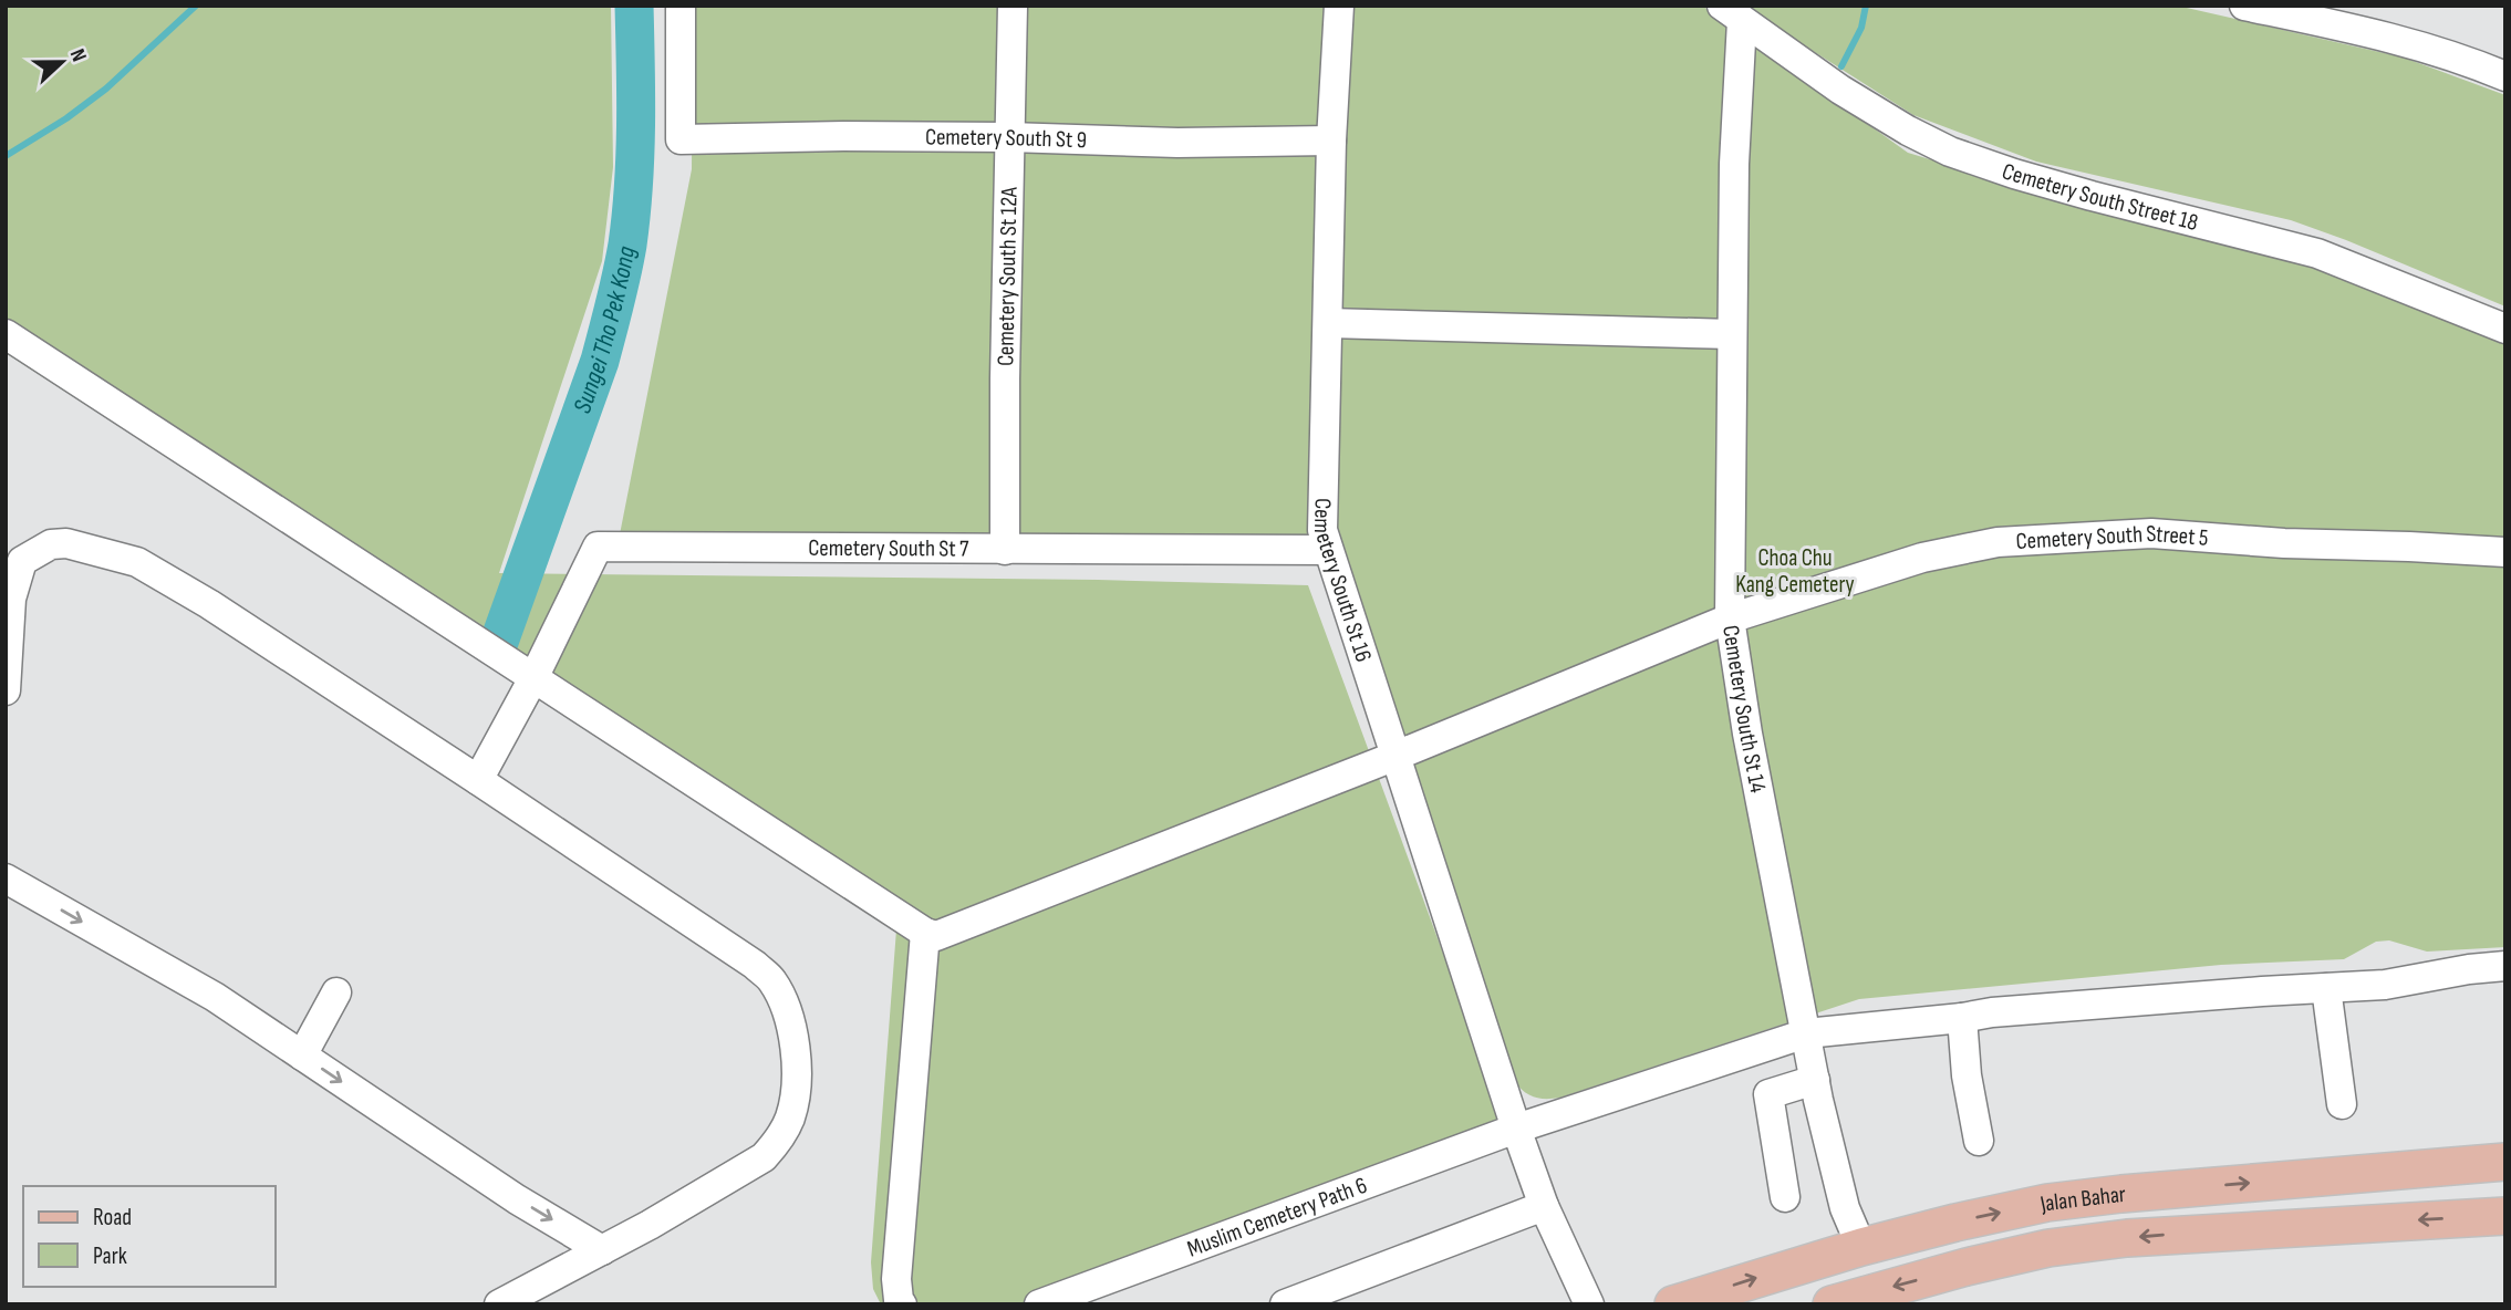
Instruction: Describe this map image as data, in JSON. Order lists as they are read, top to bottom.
{
  "streets": {
    "main road": ["Jalan Bahar"],
    "street": [
      "Cemetery South St 9",
      "Cemetery South Street 18",
      "Cemetery South St 12A",
      "Cemetery South Street 5",
      "Cemetery South St 7",
      "Cemetery South St 16",
      "Cemetery South St 14",
      "Muslim Cemetery Path 6"
    ]
  },
  "crossings": [
    ["Cemetery South St 9", "Cemetery South St 12A"],
    ["Cemetery South St 9", "Cemetery South St 16"],
    ["Cemetery South Street 18", "Cemetery South St 14"],
    ["Cemetery South St 12A", "Cemetery South St 7"],
    ["Cemetery South Street 5", "Cemetery South St 16"],
    ["Cemetery South Street 5", "Cemetery South St 14"],
    ["Cemetery South St 7", "Cemetery South St 16"],
    ["Cemetery South St 16", "Muslim Cemetery Path 6"],
    ["Cemetery South St 14", "Jalan Bahar"],
    ["Cemetery South St 14", "Muslim Cemetery Path 6"]
  ],
  "water": ["Sungei Tho Pek Kong"],
  "parks": ["Choa Chu Kang Cemetery"],
  "legend": ["Road", "Park"],
  "north": "right"
}
